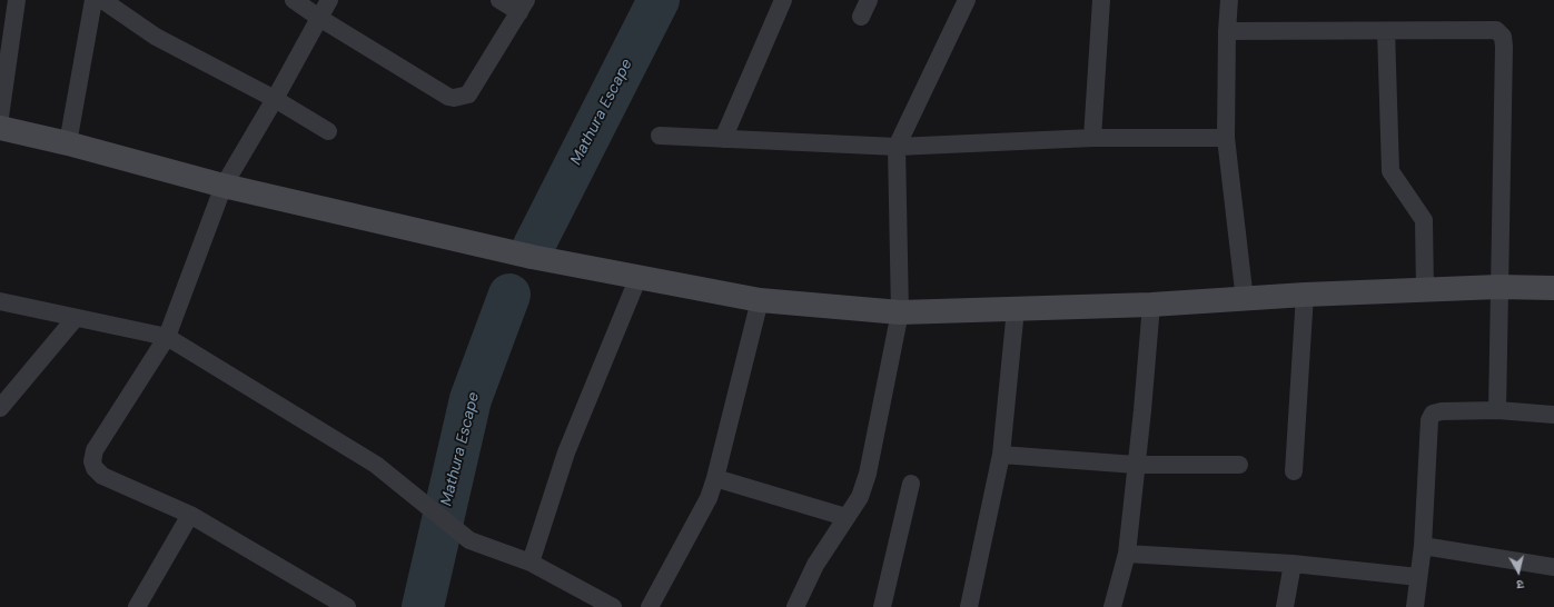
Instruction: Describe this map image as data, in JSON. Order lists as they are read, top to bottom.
{
  "water": ["Mathura Escape"],
  "north": "bottom"
}
